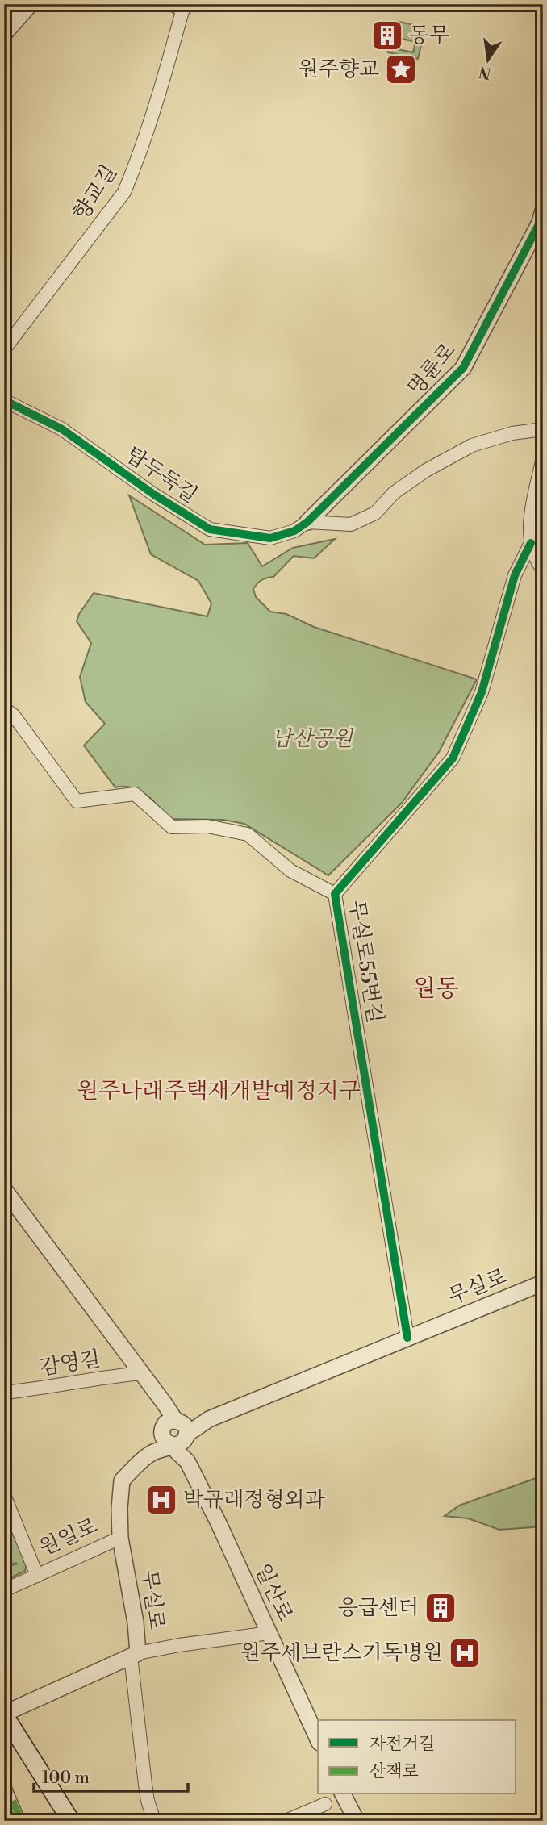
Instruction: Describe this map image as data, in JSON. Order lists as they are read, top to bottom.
{
  "streets": {
    "street": [
      "향교길",
      "명륜로",
      "탑두둑길",
      "무실로55번길",
      "무실로",
      "감영길",
      "원일로",
      "일산로"
    ]
  },
  "crossings": [
    ["명륜로", "탑두둑길"],
    ["무실로55번길", "무실로"],
    ["무실로", "원일로"],
    ["무실로", "일산로"],
    ["감영길", "일산로"]
  ],
  "districts": ["원동", "원주나래주택재개발예정지구"],
  "parks": ["남산공원"],
  "places": {
    "building": ["동무", "응급센터"],
    "place": ["원주향교"],
    "hospital": ["박규래정형외과", "원주세브란스기독병원"]
  },
  "legend": ["자전거길", "산책로"],
  "scale_bar": "100 m",
  "north": "bottom"
}
